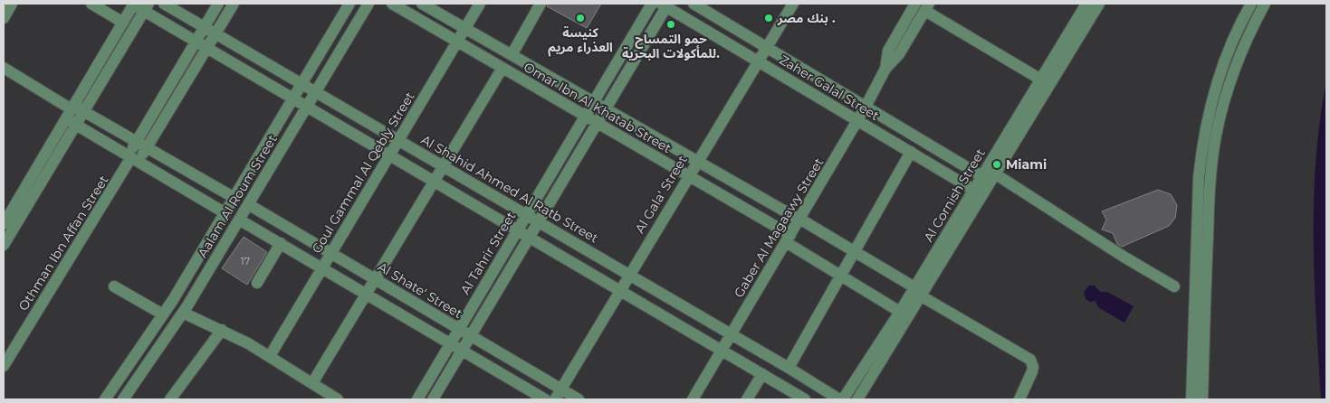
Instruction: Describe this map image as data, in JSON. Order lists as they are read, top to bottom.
{
  "streets": {
    "street": [
      "Zaher Galal Street",
      "Omar Ibn Al Khatab Street",
      "Goul Gammal Al Qebly Street",
      "Al Shahid Ahmed Al Ratb Street",
      "Al Gala' Street",
      "Al Cornish Street",
      "Aalam Al Roum Street",
      "Gaber Al Magaawy Street",
      "Othman Ibn Affan Street",
      "Al Tahrir Street",
      "Al Shate' Street"
    ]
  },
  "crossings": [
    ["Zaher Galal Street", "Al Gala' Street"],
    ["Zaher Galal Street", "Al Cornish Street"],
    ["Zaher Galal Street", "Gaber Al Magaawy Street"],
    ["Omar Ibn Al Khatab Street", "Goul Gammal Al Qebly Street"],
    ["Omar Ibn Al Khatab Street", "Al Gala' Street"],
    ["Omar Ibn Al Khatab Street", "Al Cornish Street"],
    ["Omar Ibn Al Khatab Street", "Gaber Al Magaawy Street"],
    ["Omar Ibn Al Khatab Street", "Al Tahrir Street"],
    ["Goul Gammal Al Qebly Street", "Al Shahid Ahmed Al Ratb Street"],
    ["Goul Gammal Al Qebly Street", "Al Shate' Street"],
    ["Al Shahid Ahmed Al Ratb Street", "Al Gala' Street"],
    ["Al Shahid Ahmed Al Ratb Street", "Aalam Al Roum Street"],
    ["Al Shahid Ahmed Al Ratb Street", "Gaber Al Magaawy Street"],
    ["Al Shahid Ahmed Al Ratb Street", "Othman Ibn Affan Street"],
    ["Al Shahid Ahmed Al Ratb Street", "Al Tahrir Street"],
    ["Al Gala' Street", "Al Shate' Street"],
    ["Aalam Al Roum Street", "Al Shate' Street"],
    ["Al Tahrir Street", "Al Shate' Street"]
  ],
  "places": [
    "كنيسة العذراء مريم",
    "بنك مصر .",
    "حمو التمساح للمأكولات البحرية.",
    "Miami"
  ],
  "house_numbers": ["17"]
}
